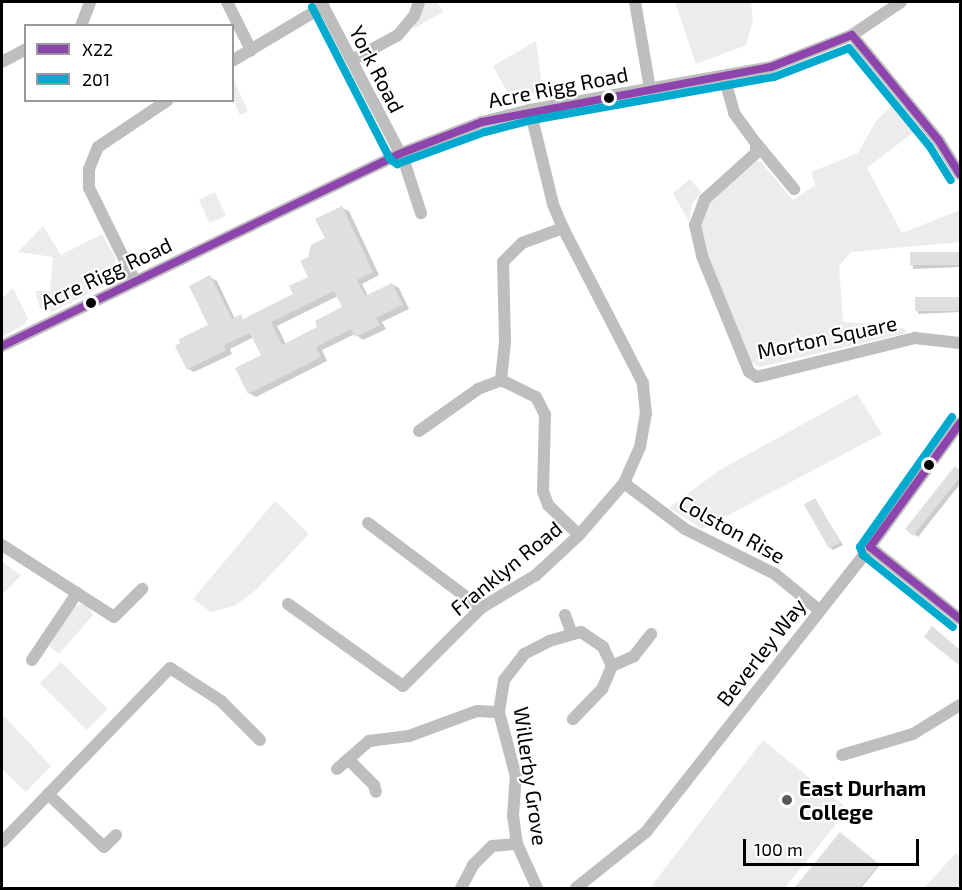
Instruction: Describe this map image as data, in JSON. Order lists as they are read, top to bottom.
{
  "streets": {
    "street": [
      "York Road",
      "Acre Rigg Road",
      "Morton Square",
      "Colston Rise",
      "Franklyn Road",
      "Beverley Way",
      "Willerby Grove"
    ]
  },
  "crossings": [
    ["York Road", "Acre Rigg Road"],
    ["Acre Rigg Road", "Franklyn Road"],
    ["Colston Rise", "Franklyn Road"],
    ["Colston Rise", "Beverley Way"]
  ],
  "places": ["East Durham College"],
  "lines": ["transit line 201", "transit line X22"],
  "legend": ["X22", "201"],
  "scale_bar": "100 m"
}
